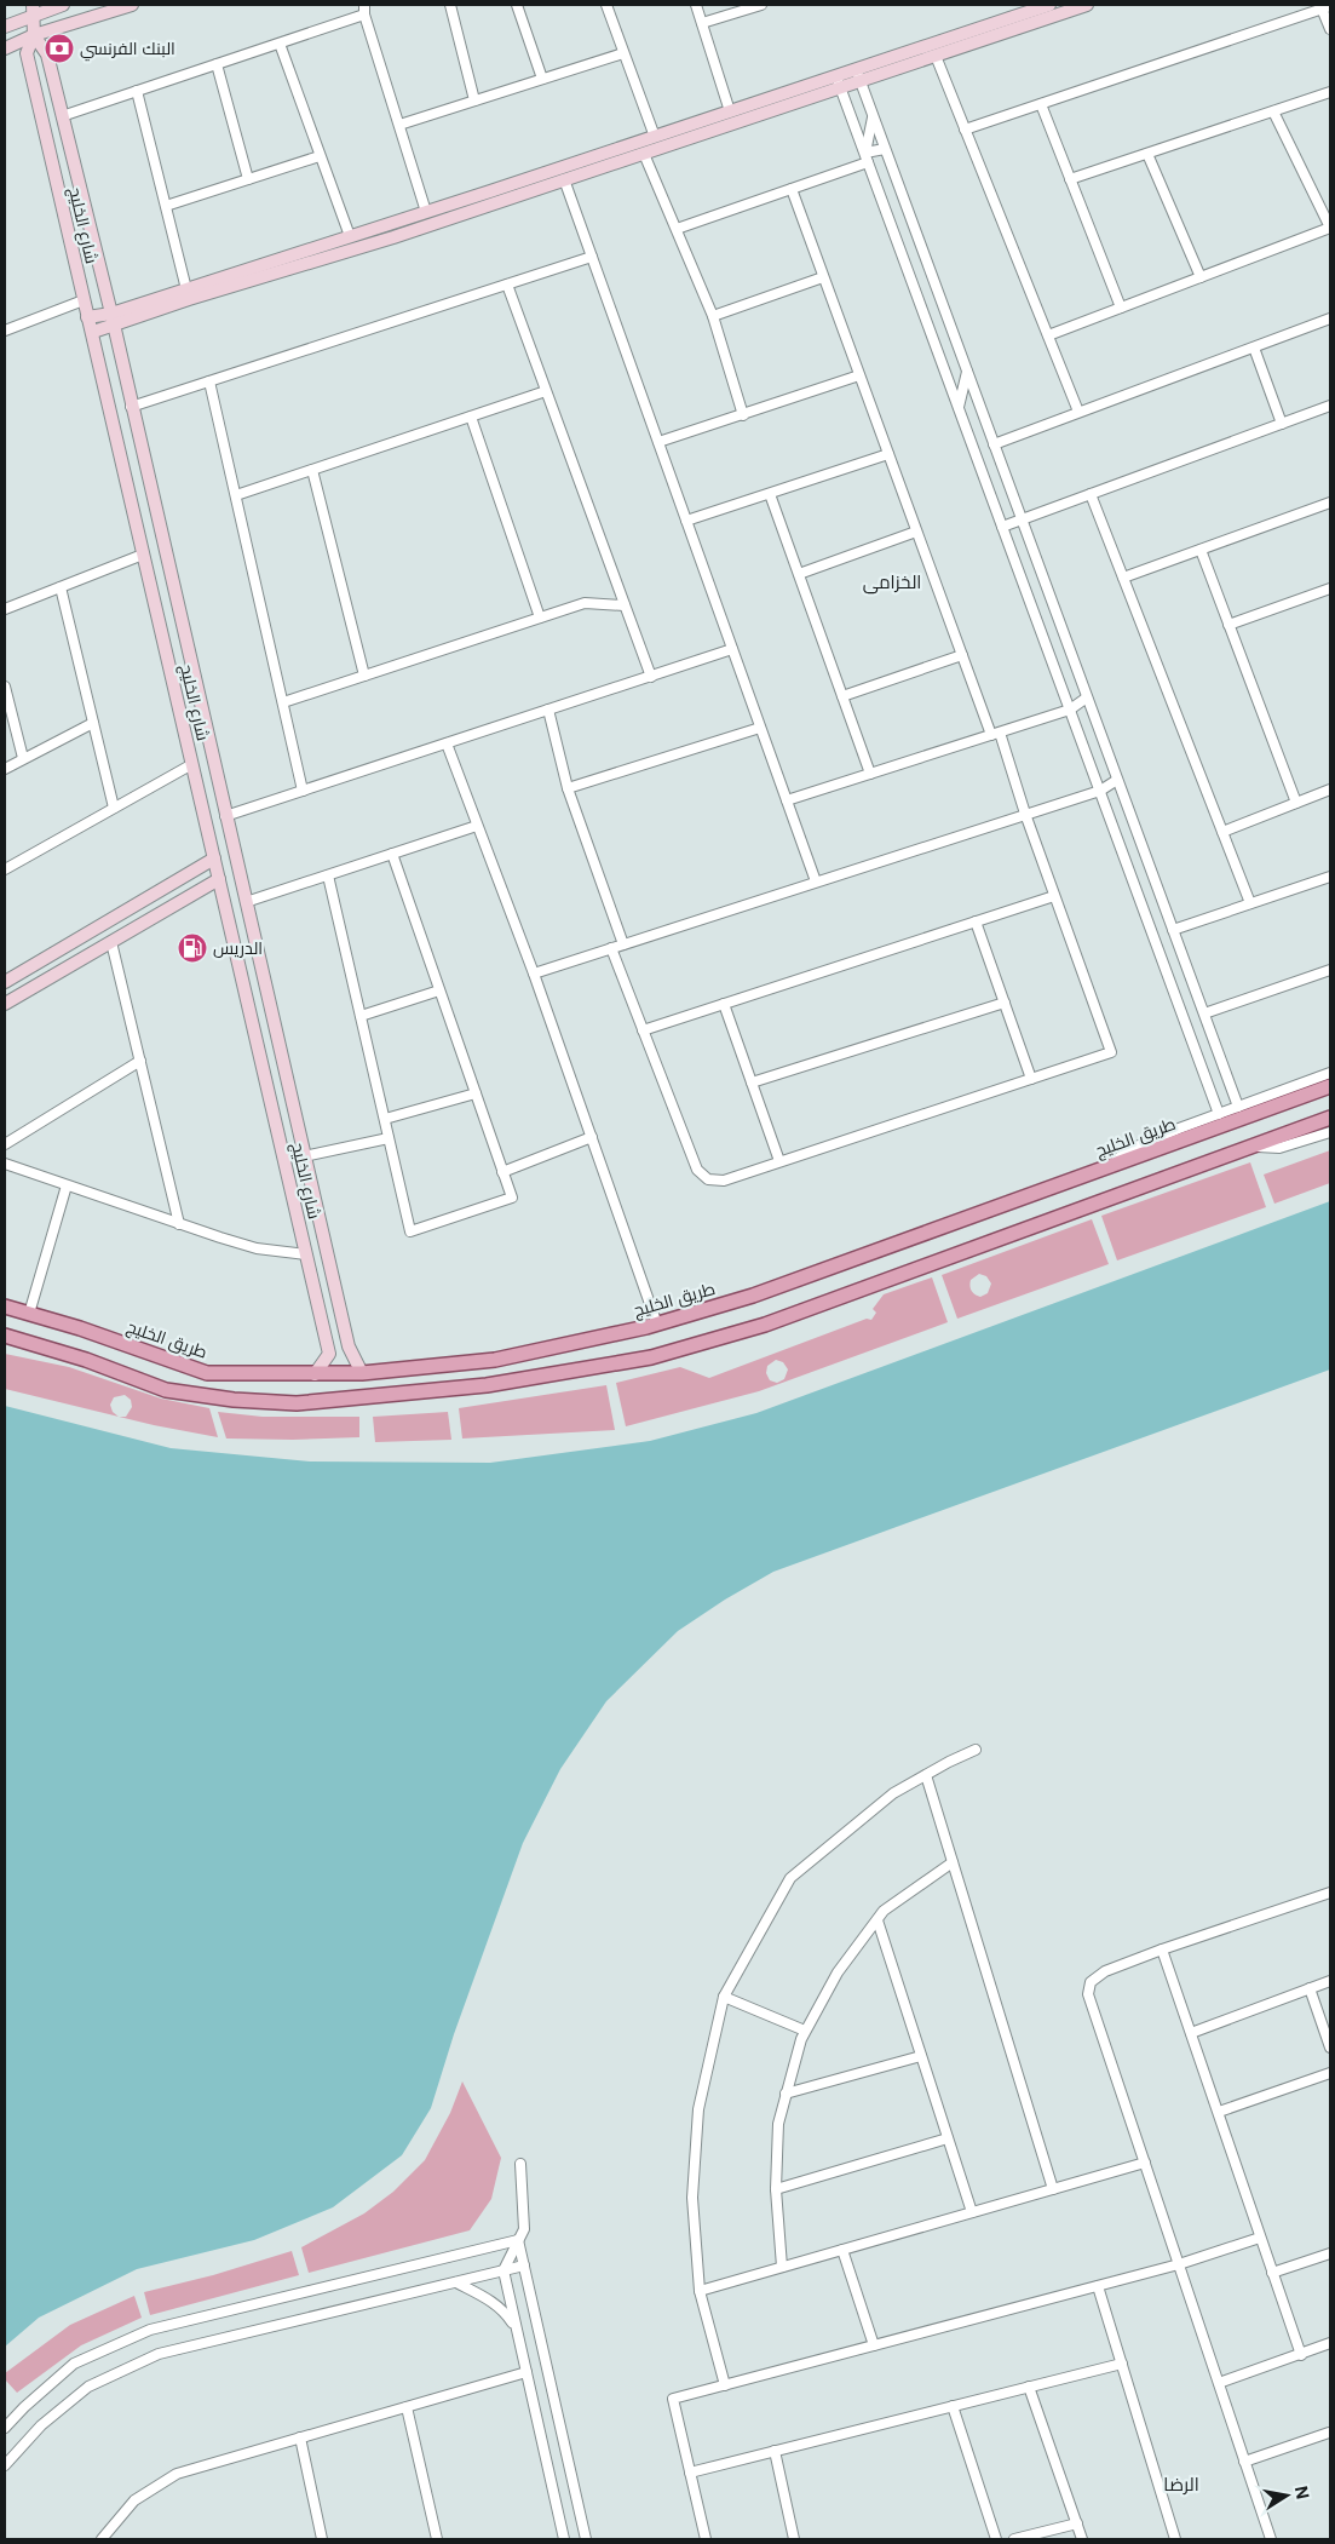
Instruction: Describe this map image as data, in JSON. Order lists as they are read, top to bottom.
{
  "streets": {
    "main road": ["طريق الخليج"],
    "street": ["شارع الخليج"]
  },
  "crossings": [
    ["شارع الخليج", "طريق الخليج"]
  ],
  "districts": ["الخزامى", "الرضا"],
  "places": {
    "bank": ["البنك الفرنسي"],
    "fuel station": ["الدريس"]
  },
  "north": "right"
}
